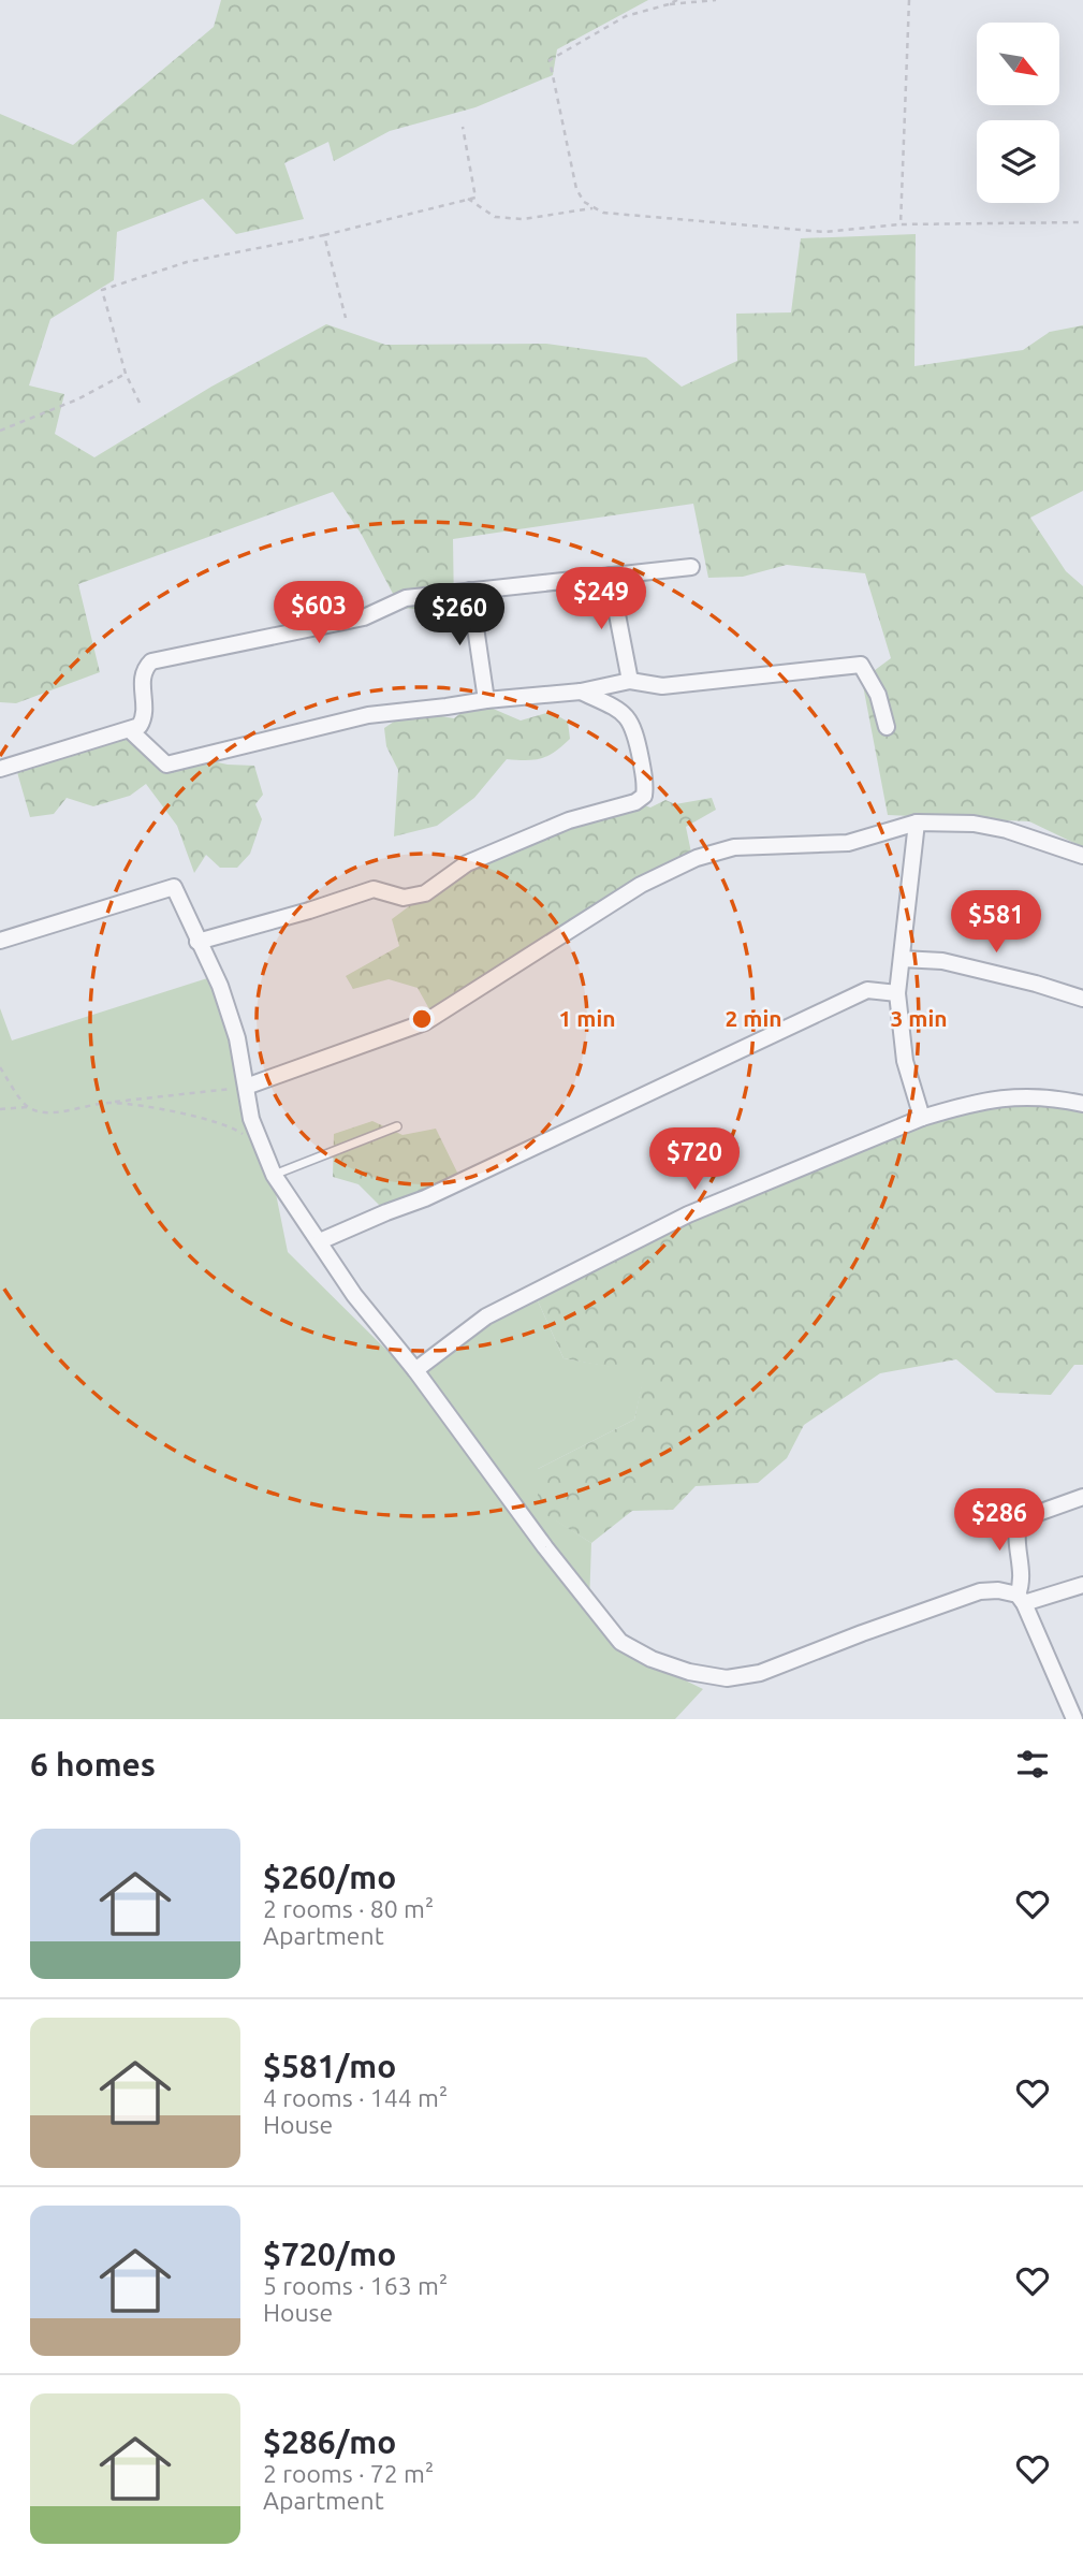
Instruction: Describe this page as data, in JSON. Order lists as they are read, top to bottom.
{
  "north": "bottom right",
  "page": {
    "price": [
      "$249",
      "$603",
      "$260",
      "$581",
      "$720",
      "$286"
    ],
    "heading": "6 homes",
    "list": [
      {
        "name": "$260/mo",
        "note": "2 rooms · 80 m² · Apartment"
      },
      {
        "name": "$581/mo",
        "note": "4 rooms · 144 m² · House"
      },
      {
        "name": "$720/mo",
        "note": "5 rooms · 163 m² · House"
      },
      {
        "name": "$286/mo",
        "note": "2 rooms · 72 m² · Apartment"
      }
    ]
  },
  "rings": ["1 min", "2 min", "3 min"]
}
